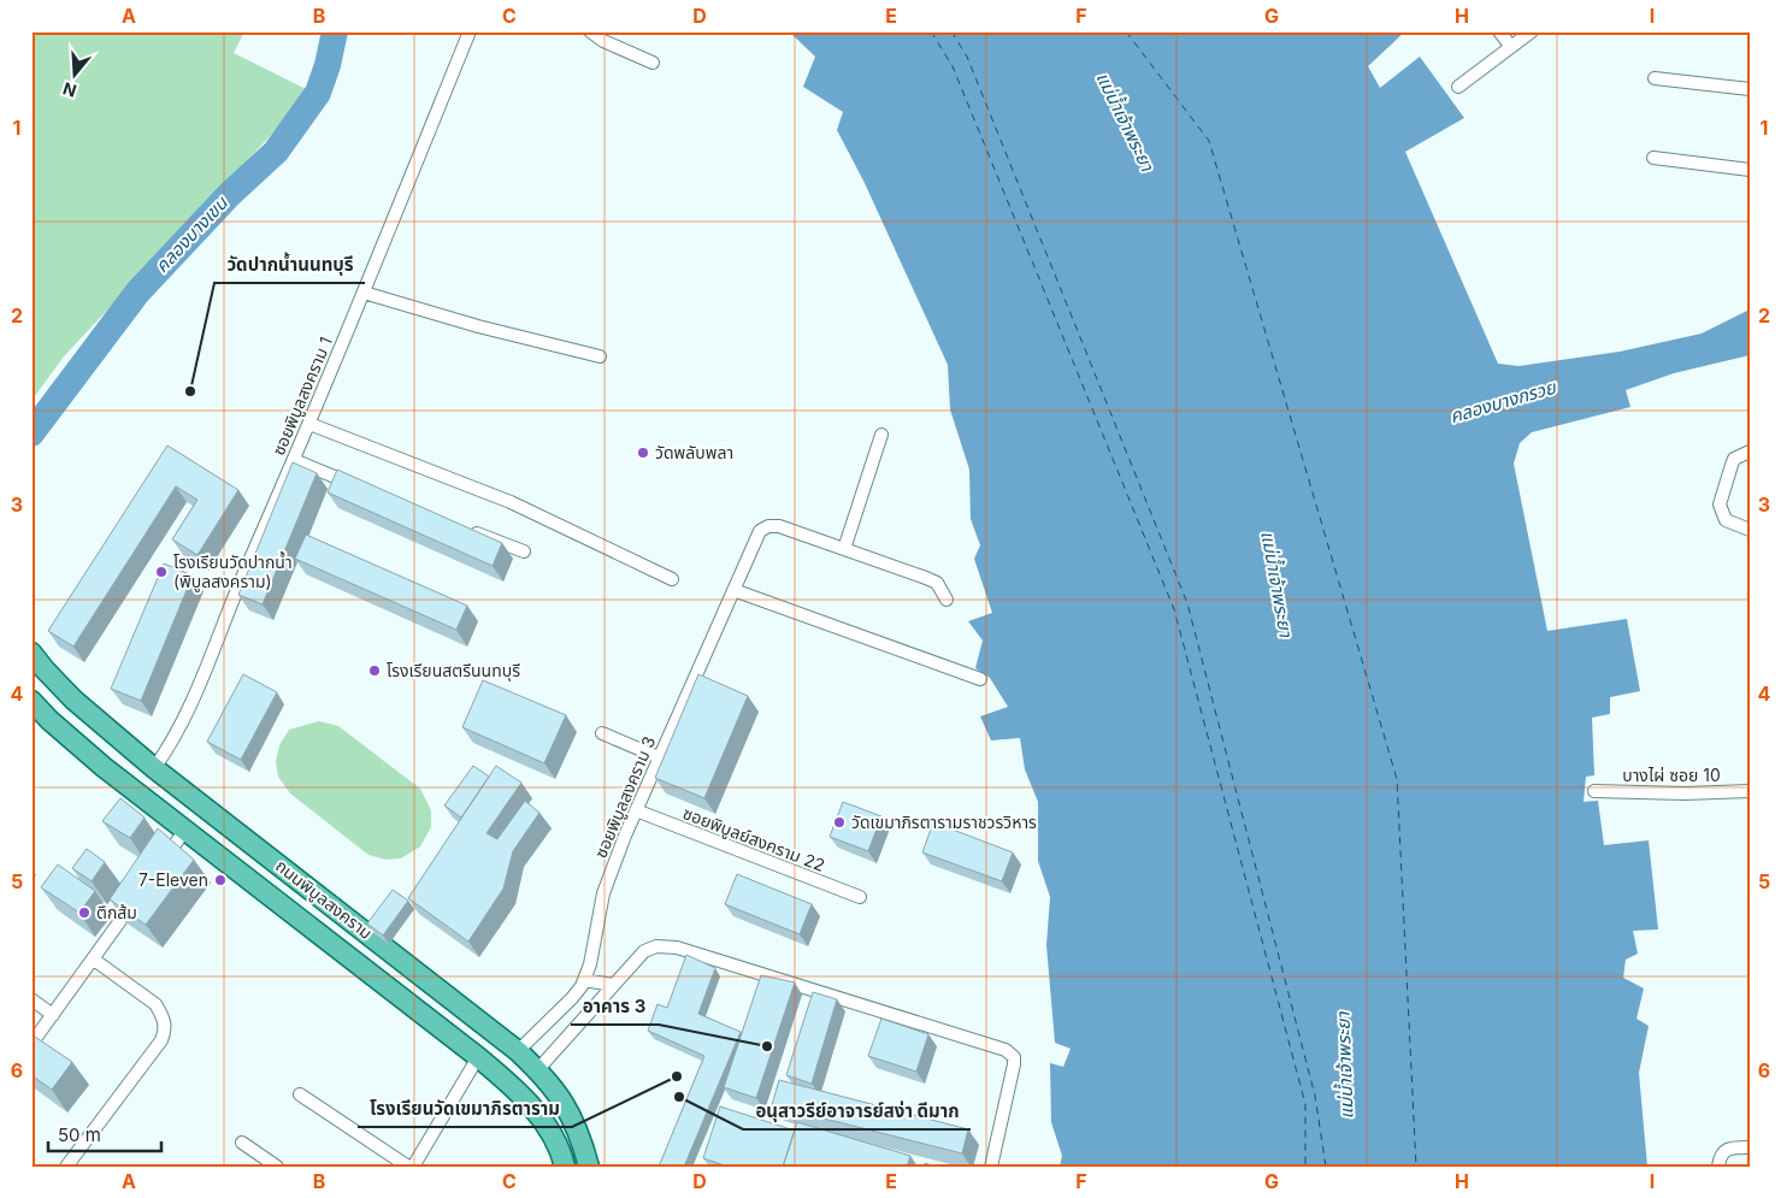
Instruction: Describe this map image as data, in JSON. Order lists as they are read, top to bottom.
{
  "streets": {
    "main road": ["ถนนพิบูลสงคราม"],
    "street": [
      "ซอยพิบูลสงคราม 1",
      "บางไผ่ ซอย 10",
      "ซอยพิบูลสงคราม 3",
      "ซอยพิบูลย์สงคราม 22"
    ]
  },
  "crossings": [
    ["ซอยพิบูลสงคราม 1", "ถนนพิบูลสงคราม"],
    ["ซอยพิบูลสงคราม 3", "ซอยพิบูลย์สงคราม 22"],
    ["ซอยพิบูลสงคราม 3", "ถนนพิบูลสงคราม"]
  ],
  "water": ["แม่น้ำเจ้าพระยา", "คลองบางเขน", "คลองบางกรวย"],
  "places": [
    "วัดปากน้ำนนทบุรี",
    "วัดพลับพลา",
    "โรงเรียนวัดปากน้ำ (พิบูลสงคราม)",
    "โรงเรียนสตรีนนทบุรี",
    "วัดเขมาภิรตารามราชวรวิหาร",
    "7-Eleven",
    "ตึกส้ม",
    "อาคาร 3",
    "โรงเรียนวัดเขมาภิรตาราม",
    "อนุสาวรีย์อาจารย์สง่า ดีมาก"
  ],
  "scale_bar": "50 m",
  "north": "bottom",
  "grid": {
    "columns": [
      "A",
      "B",
      "C",
      "D",
      "E",
      "F",
      "G",
      "H",
      "I"
    ],
    "rows": [
      "1",
      "2",
      "3",
      "4",
      "5",
      "6"
    ]
  }
}
